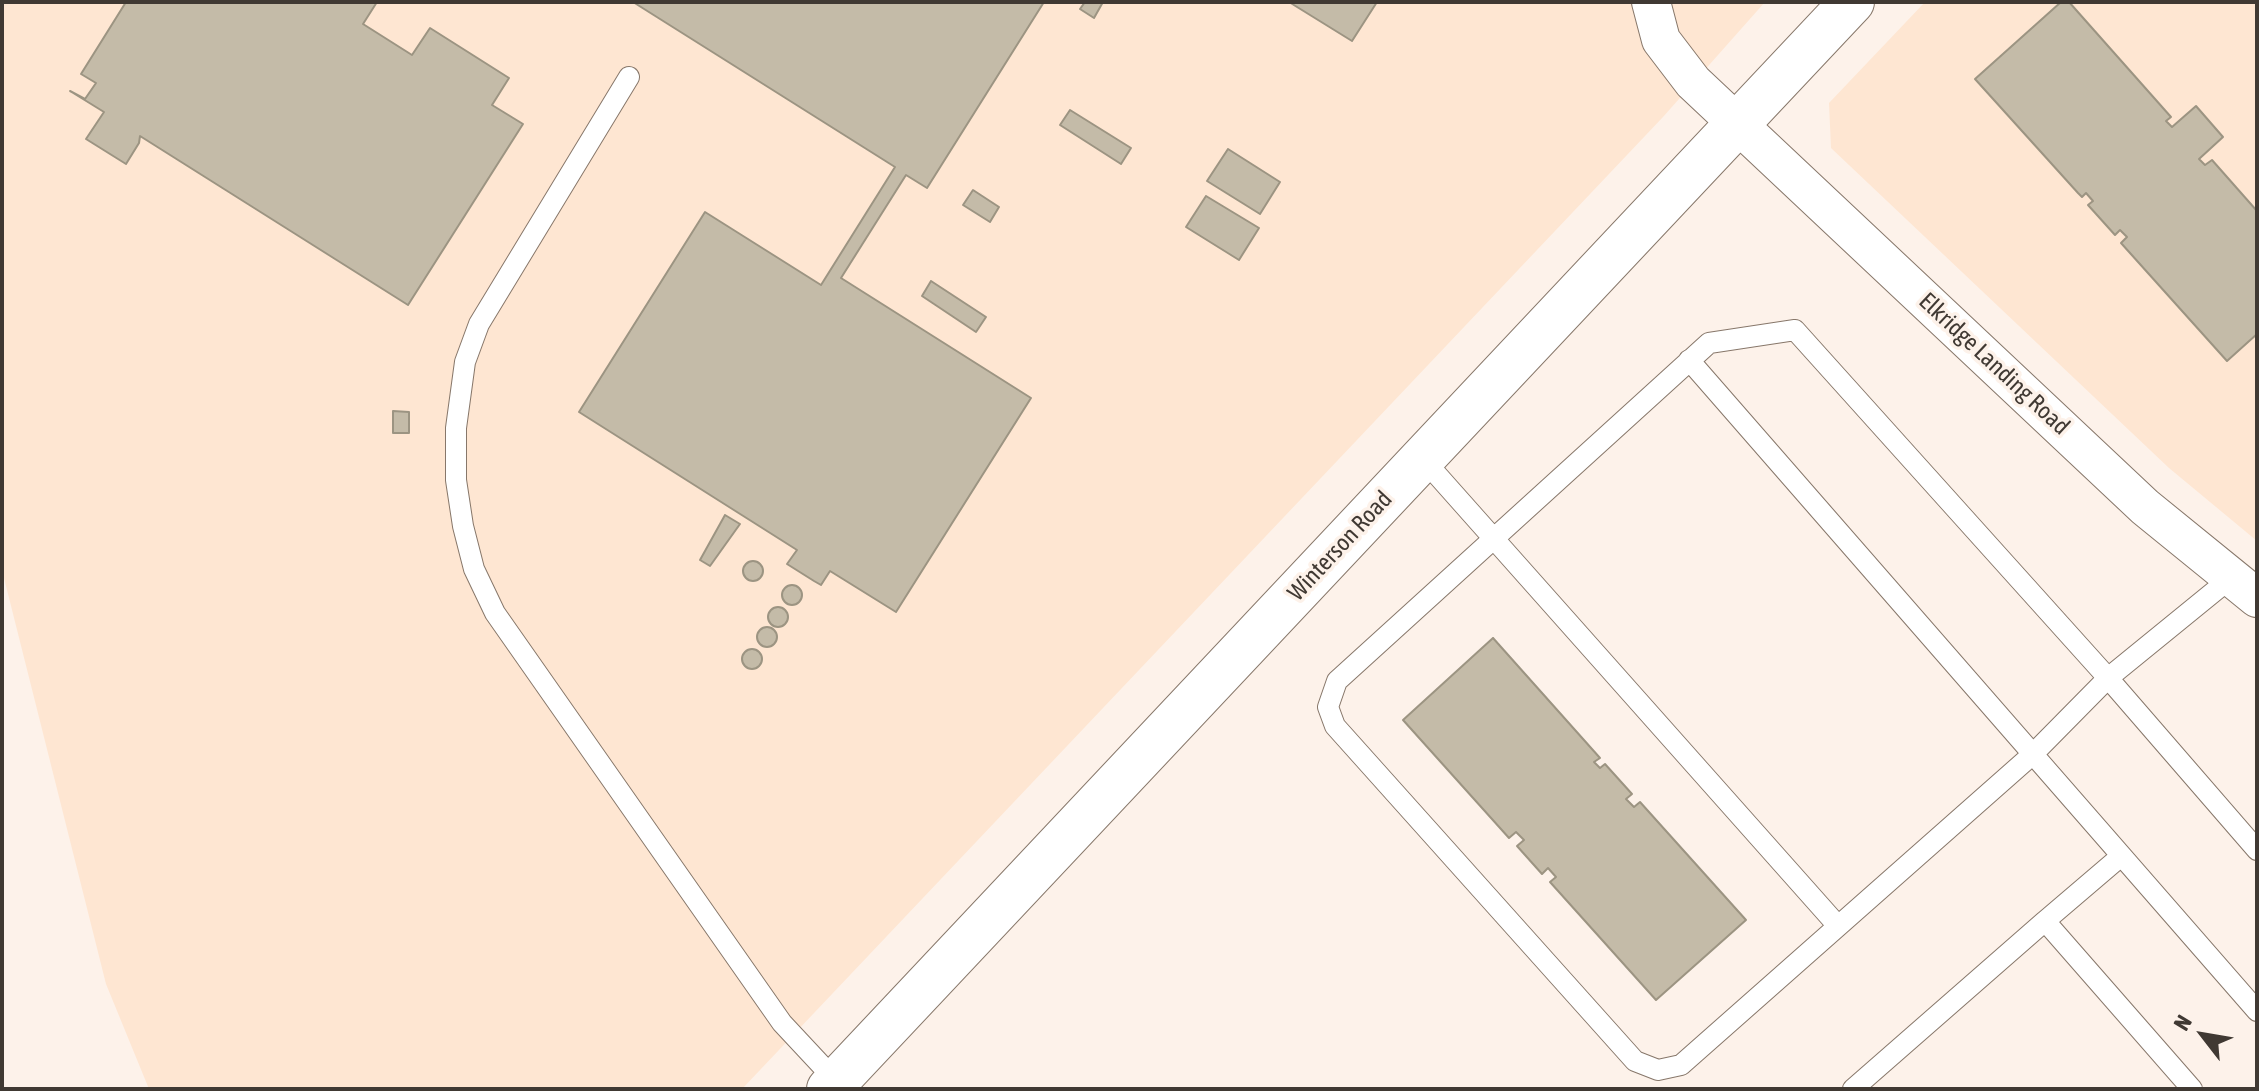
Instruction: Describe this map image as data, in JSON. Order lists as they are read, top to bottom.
{
  "streets": {
    "street": ["Elkridge Landing Road", "Winterson Road"]
  },
  "crossings": [
    ["Elkridge Landing Road", "Winterson Road"]
  ],
  "north": "top left"
}
